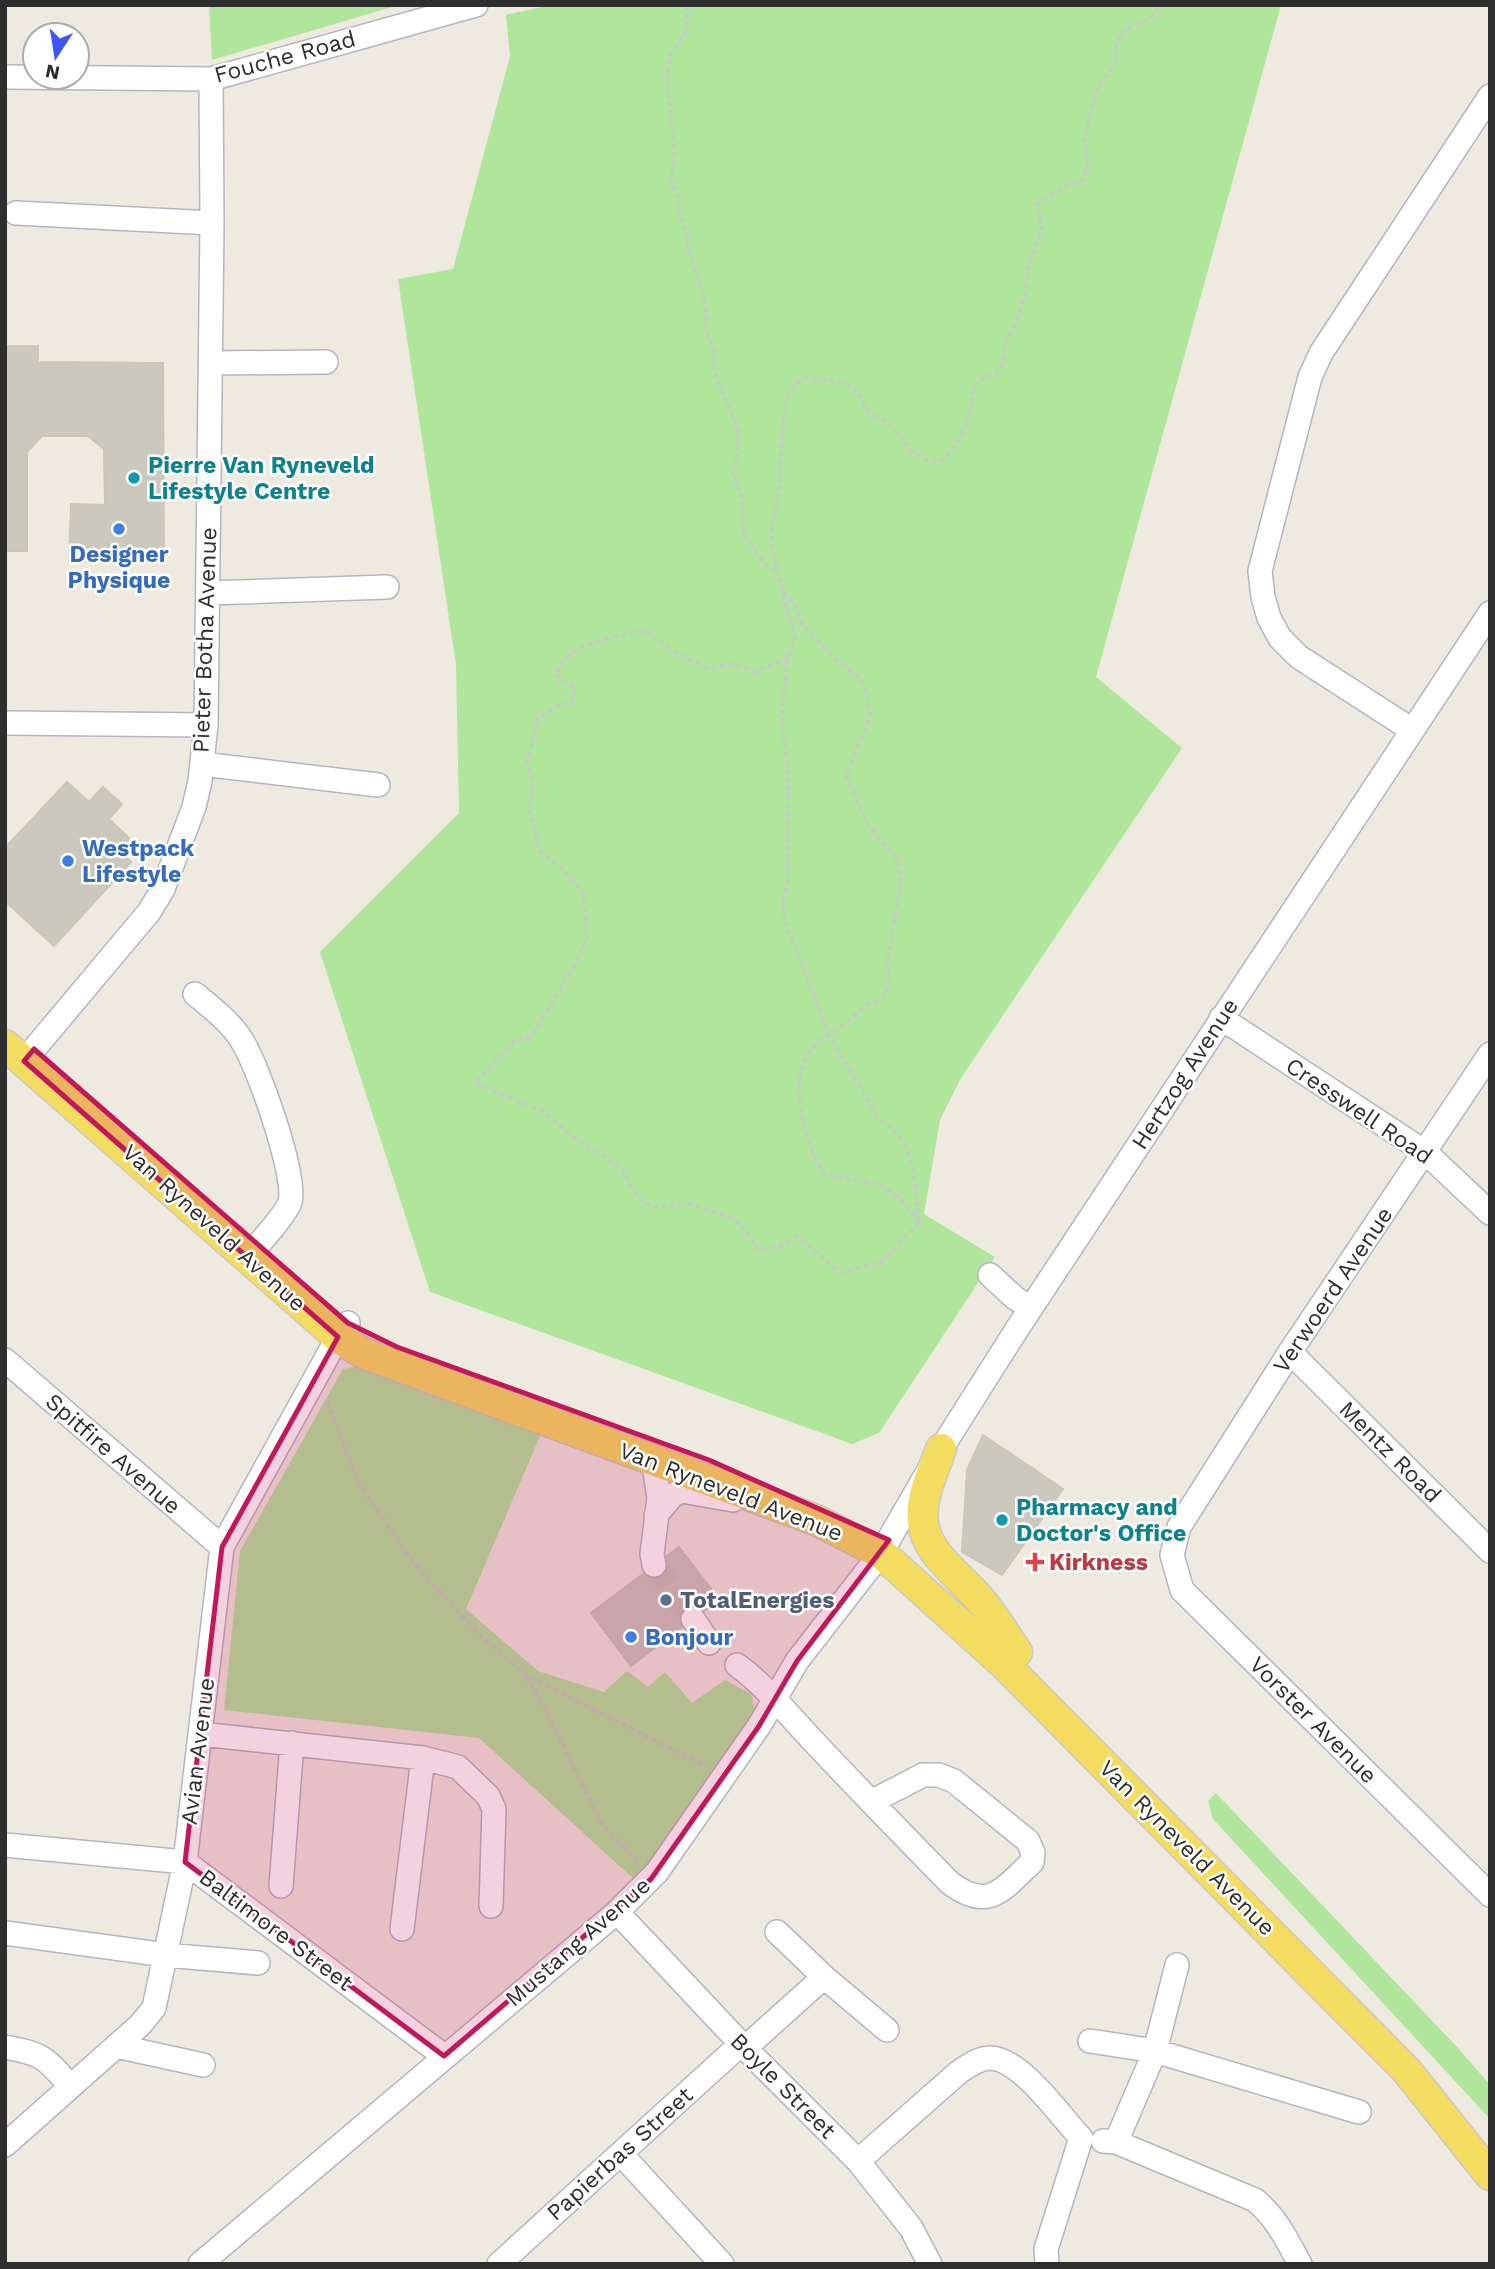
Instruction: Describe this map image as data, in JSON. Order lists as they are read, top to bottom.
{
  "streets": {
    "main road": ["Van Ryneveld Avenue"],
    "street": [
      "Fouche Road",
      "Pieter Botha Avenue",
      "Hertzog Avenue",
      "Cresswell Road",
      "Verwoerd Avenue",
      "Mentz Road",
      "Spitfire Avenue",
      "Vorster Avenue",
      "Avian Avenue",
      "Baltimore Street",
      "Mustang Avenue",
      "Boyle Street",
      "Papierbas Street"
    ]
  },
  "crossings": [
    ["Fouche Road", "Pieter Botha Avenue"],
    ["Pieter Botha Avenue", "Van Ryneveld Avenue"],
    ["Hertzog Avenue", "Cresswell Road"],
    ["Hertzog Avenue", "Van Ryneveld Avenue"],
    ["Hertzog Avenue", "Mustang Avenue"],
    ["Cresswell Road", "Verwoerd Avenue"],
    ["Van Ryneveld Avenue", "Avian Avenue"],
    ["Van Ryneveld Avenue", "Mustang Avenue"],
    ["Verwoerd Avenue", "Mentz Road"],
    ["Verwoerd Avenue", "Vorster Avenue"],
    ["Spitfire Avenue", "Avian Avenue"],
    ["Avian Avenue", "Baltimore Street"],
    ["Baltimore Street", "Mustang Avenue"],
    ["Mustang Avenue", "Boyle Street"],
    ["Boyle Street", "Papierbas Street"]
  ],
  "places": {
    "other": [
      "Pierre Van Ryneveld Lifestyle Centre",
      "Designer Physique",
      "Westpack Lifestyle",
      "Pharmacy and Doctor's Office",
      "TotalEnergies",
      "Bonjour"
    ],
    "health": ["Kirkness"]
  },
  "north": "bottom"
}
